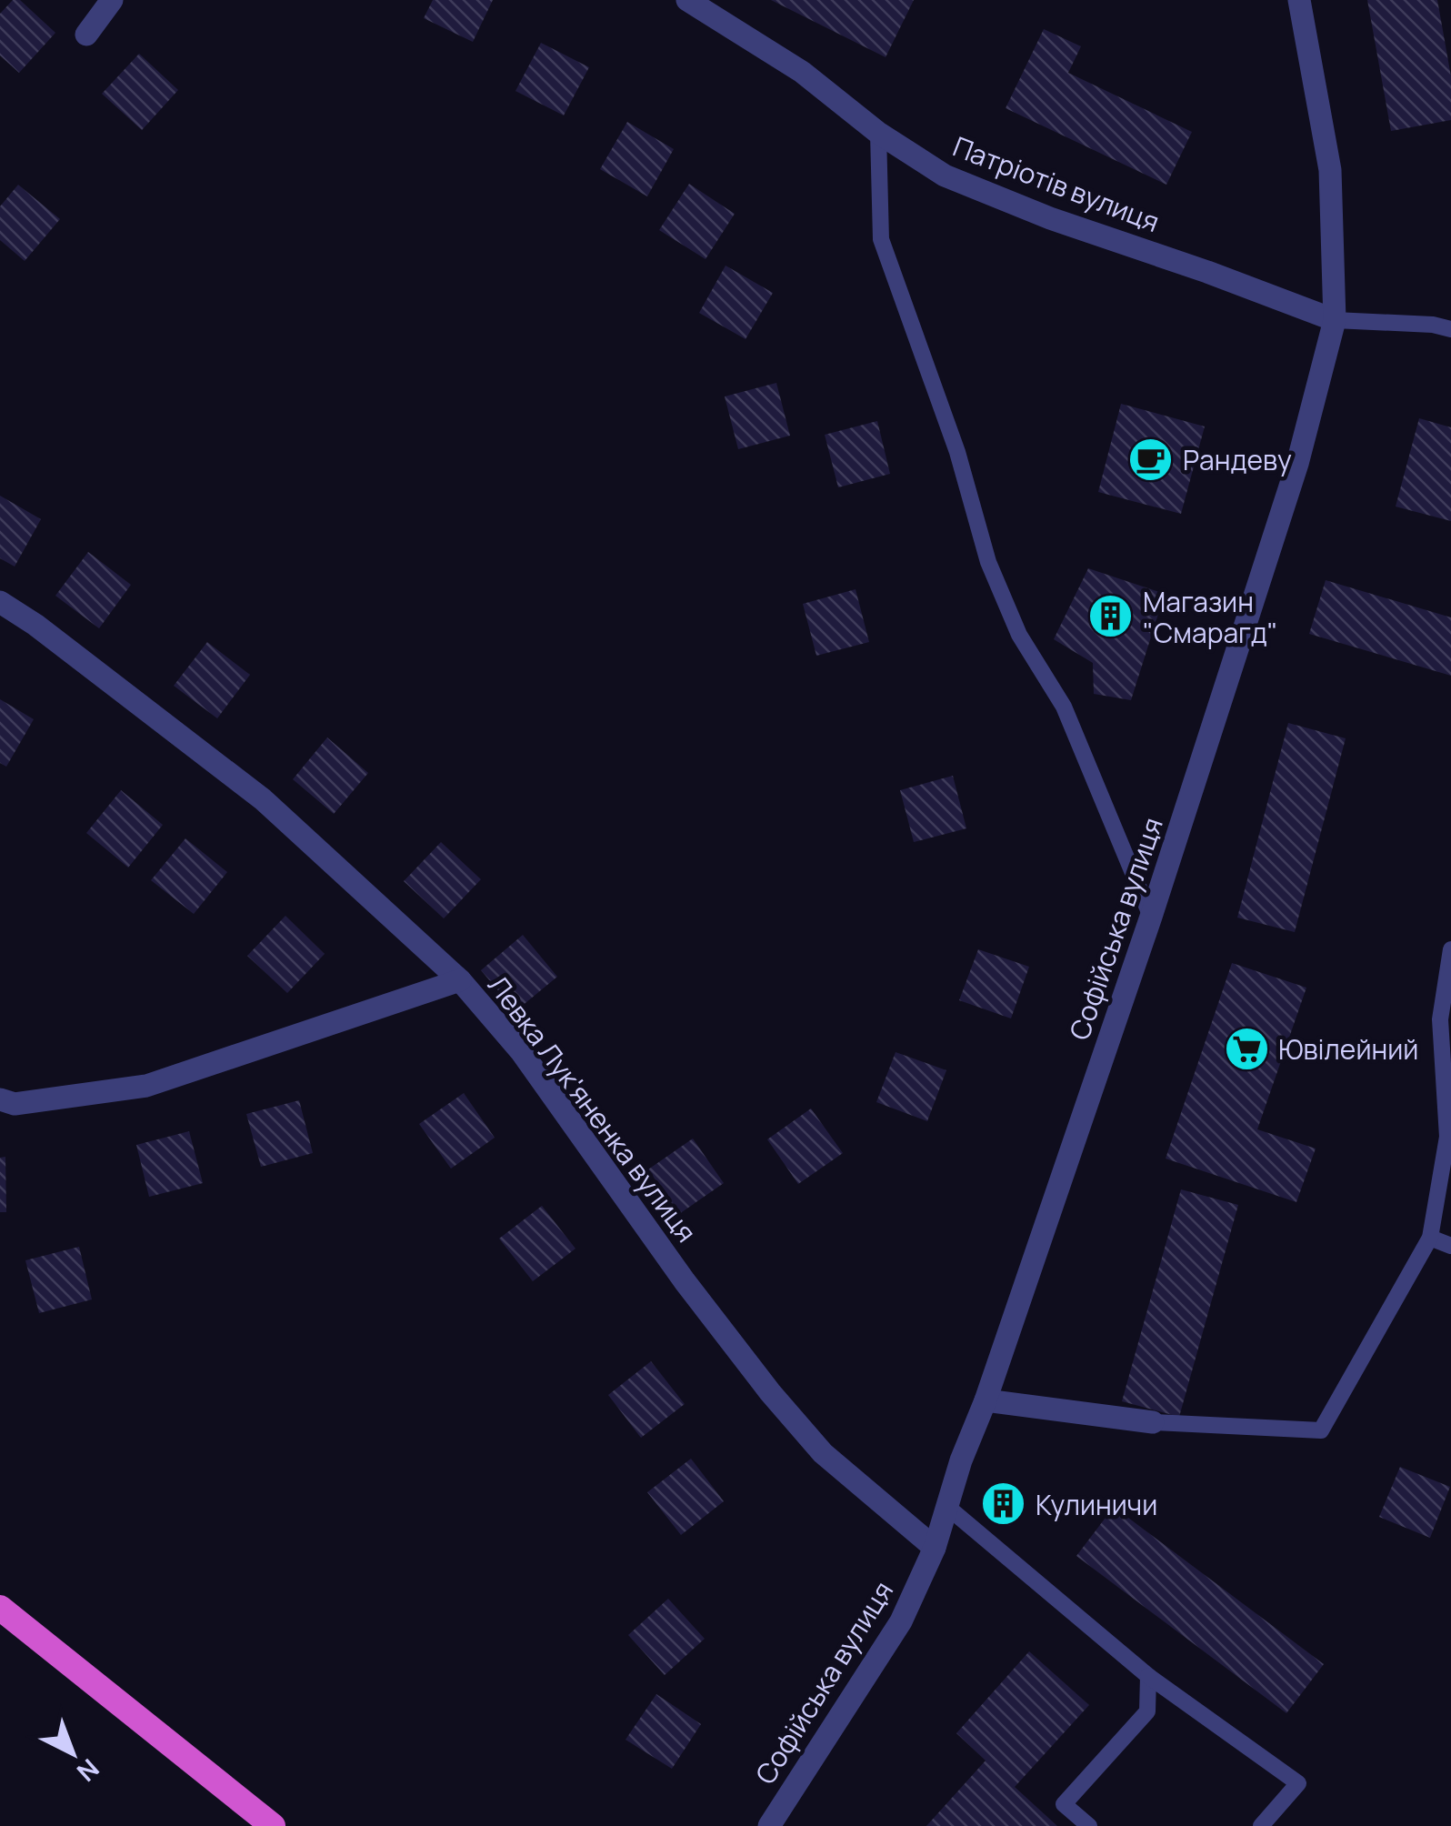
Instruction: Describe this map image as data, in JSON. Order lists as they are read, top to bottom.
{
  "streets": {
    "street": ["Патріотів вулиця", "Софійська вулиця", "Левка Лук'яненка вулиця"]
  },
  "crossings": [
    ["Патріотів вулиця", "Софійська вулиця"],
    ["Софійська вулиця", "Левка Лук'яненка вулиця"]
  ],
  "places": {
    "cafe": ["Рандеву"],
    "building": ["Магазин \"Смарагд\"", "Кулиничи"],
    "supermarket": ["Ювілейний"]
  },
  "north": "bottom right"
}
